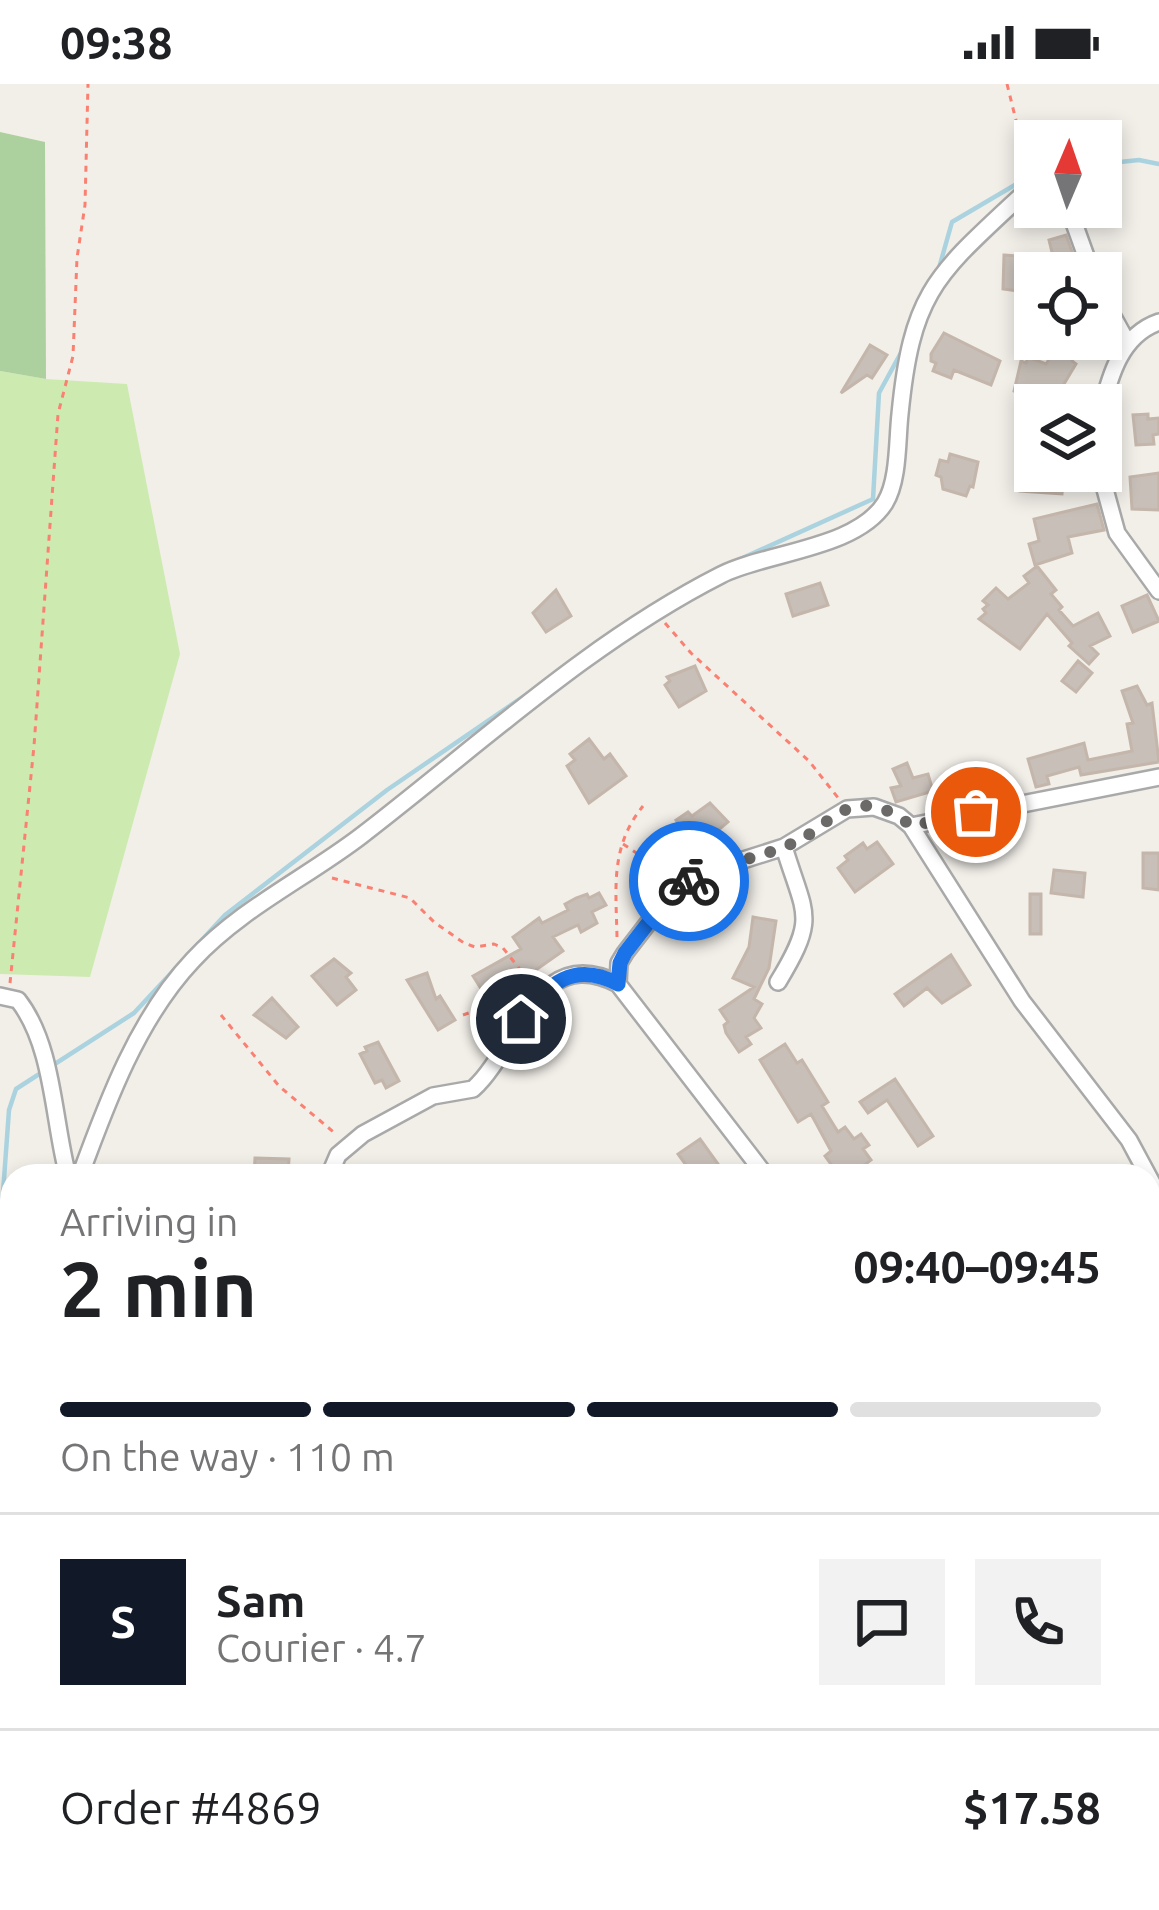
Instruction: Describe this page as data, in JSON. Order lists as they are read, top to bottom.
{
  "north": "top",
  "page": {
    "status": "09:38",
    "heading": ["2 min", "Arriving in", "09:40–09:45"],
    "panel": [
      "Sam",
      "Courier · 4.7",
      "Order #4869",
      "$17.58"
    ],
    "bar": "On the way · 110 m",
    "round": "S"
  }
}
